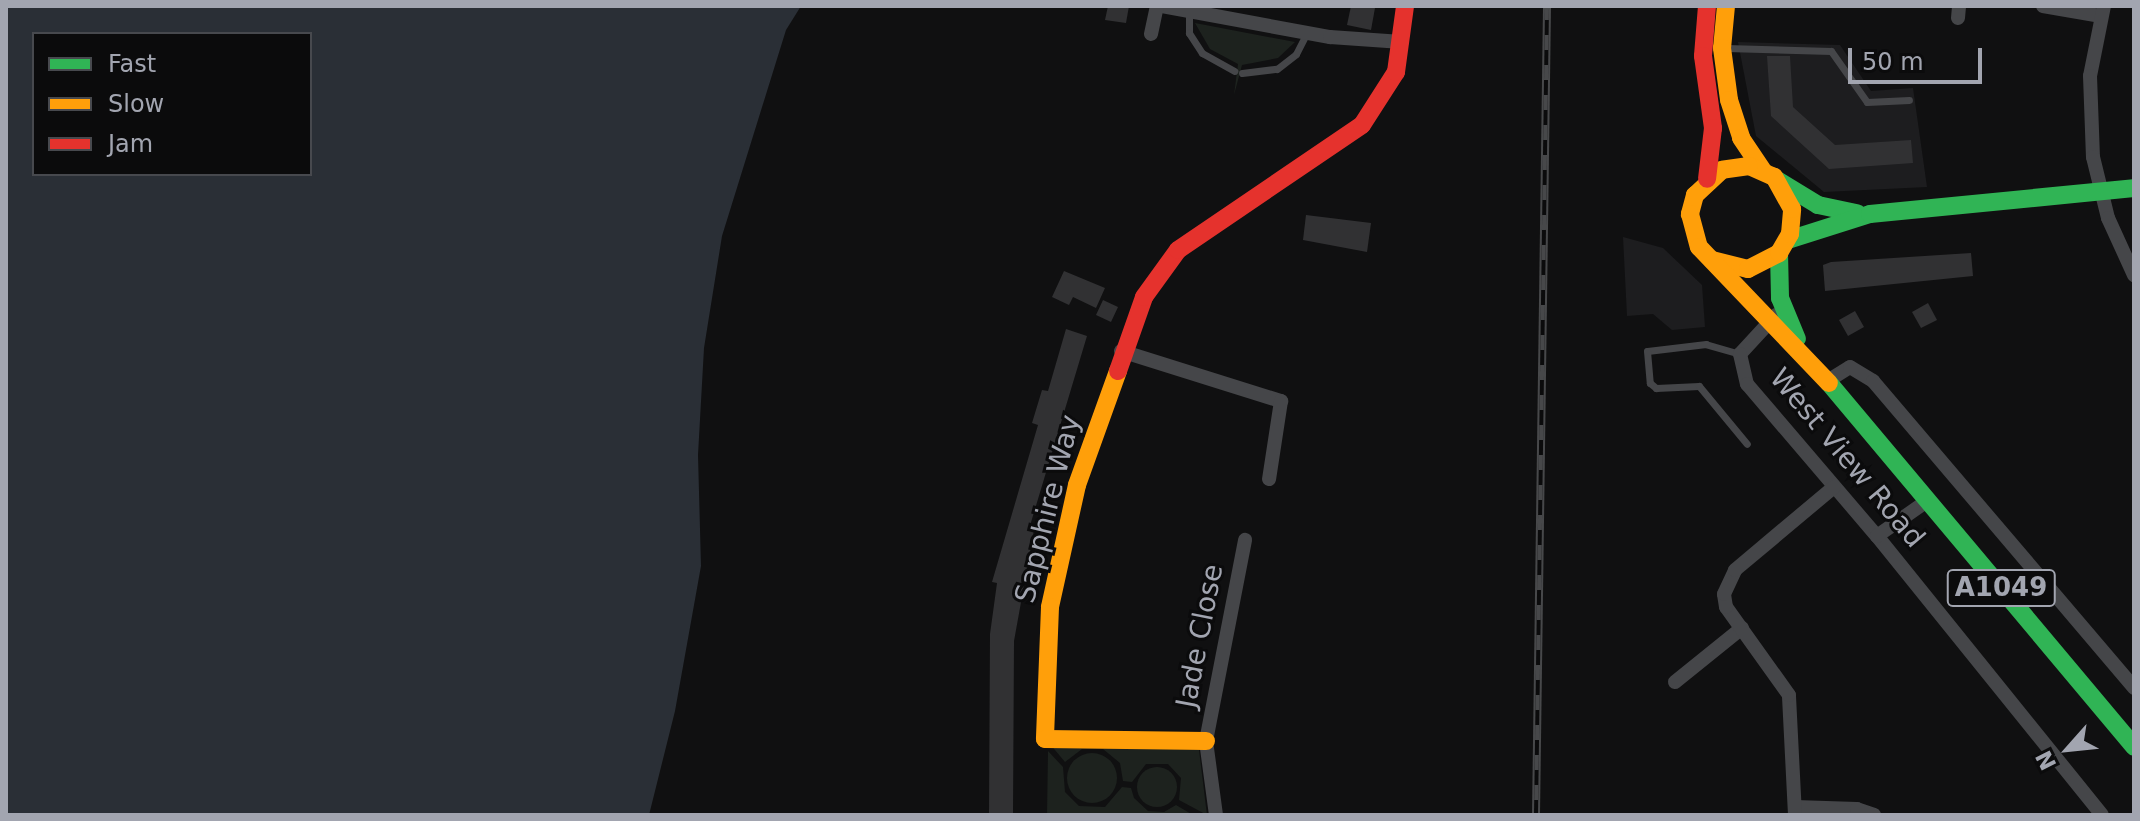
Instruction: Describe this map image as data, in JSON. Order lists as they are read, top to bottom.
{
  "streets": {
    "street": [
      "West View Road",
      "Sapphire Way",
      "A1049",
      "Jade Close"
    ]
  },
  "crossings": [
    ["Sapphire Way", "Jade Close"]
  ],
  "legend": ["Fast", "Slow", "Jam"],
  "scale_bar": "50 m",
  "north": "bottom left"
}
